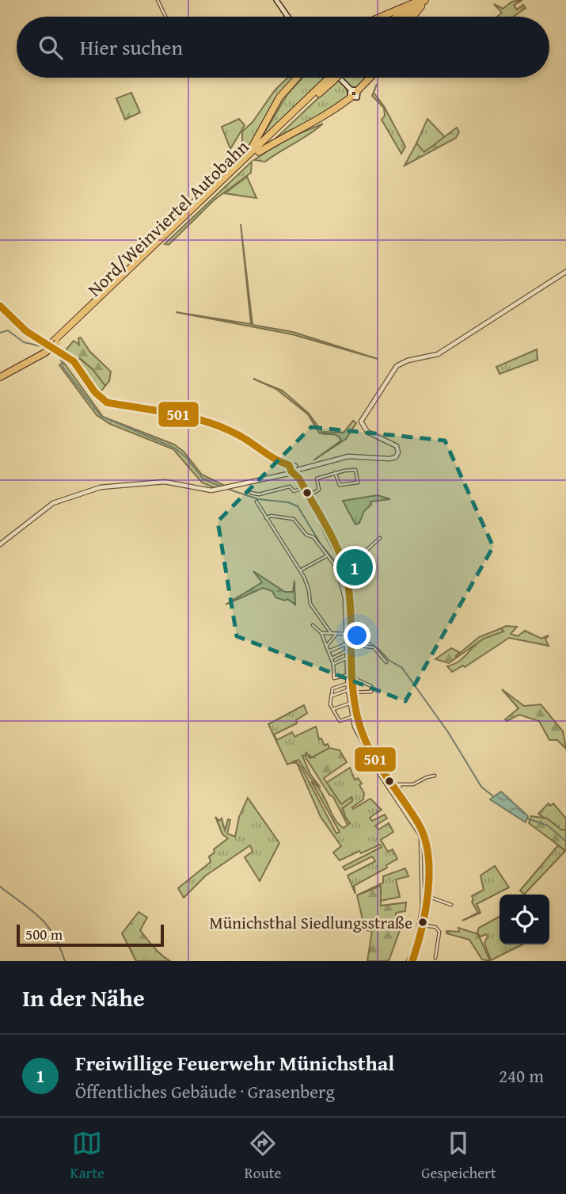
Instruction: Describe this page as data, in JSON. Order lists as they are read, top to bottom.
{
  "streets": {
    "highway": ["Nord/Weinviertel Autobahn"]
  },
  "places": ["Münichsthal Siedlungsstraße"],
  "lines": ["transit line 501"],
  "scale_bar": "500 m",
  "page": {
    "search": "Hier suchen",
    "pins": "1",
    "scale": "500 m",
    "heading": "In der Nähe",
    "list": [
      {
        "mark": "1",
        "name": "Freiwillige Feuerwehr Münichsthal",
        "note": "Öffentliches Gebäude · Grasenberg",
        "value": "240 m"
      }
    ],
    "nav": ["Karte", "Route", "Gespeichert"]
  }
}
